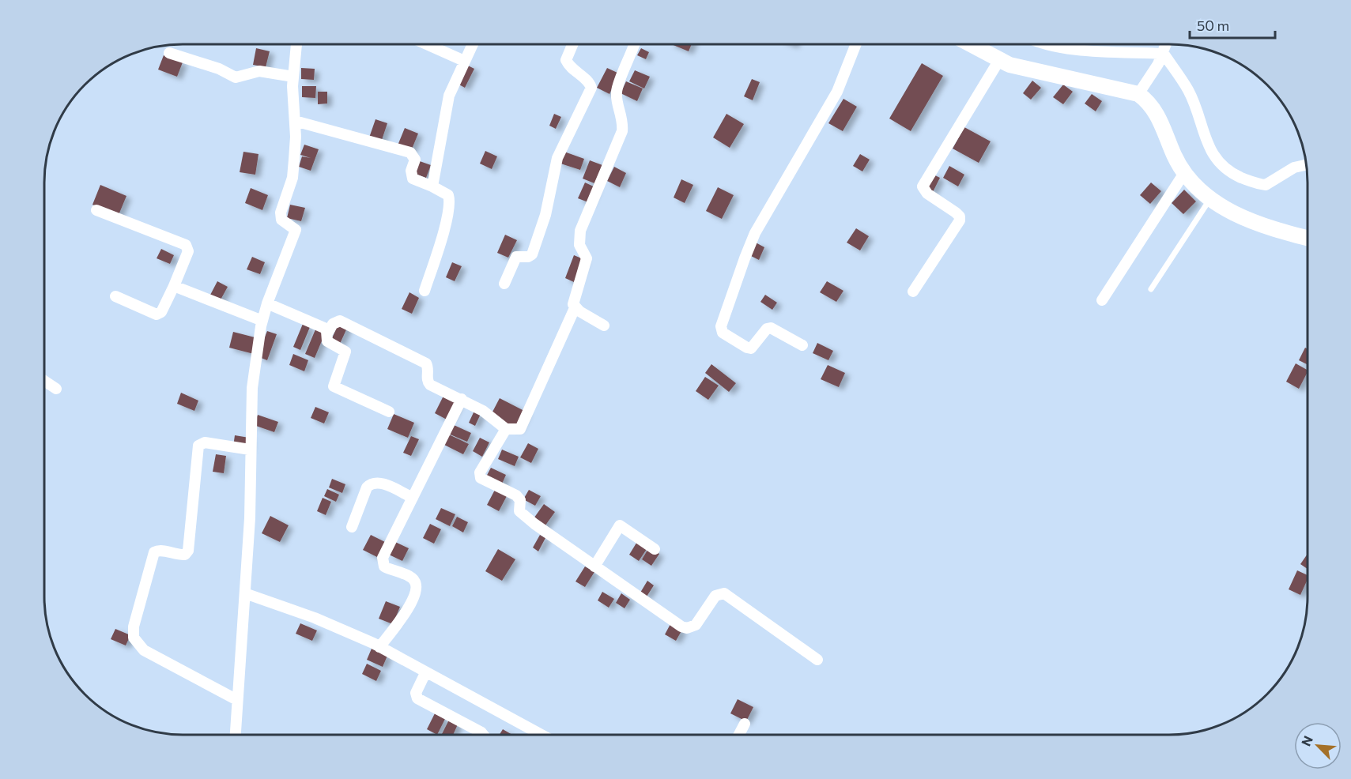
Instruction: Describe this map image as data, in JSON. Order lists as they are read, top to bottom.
{
  "scale_bar": "50 m",
  "north": "top left"
}
